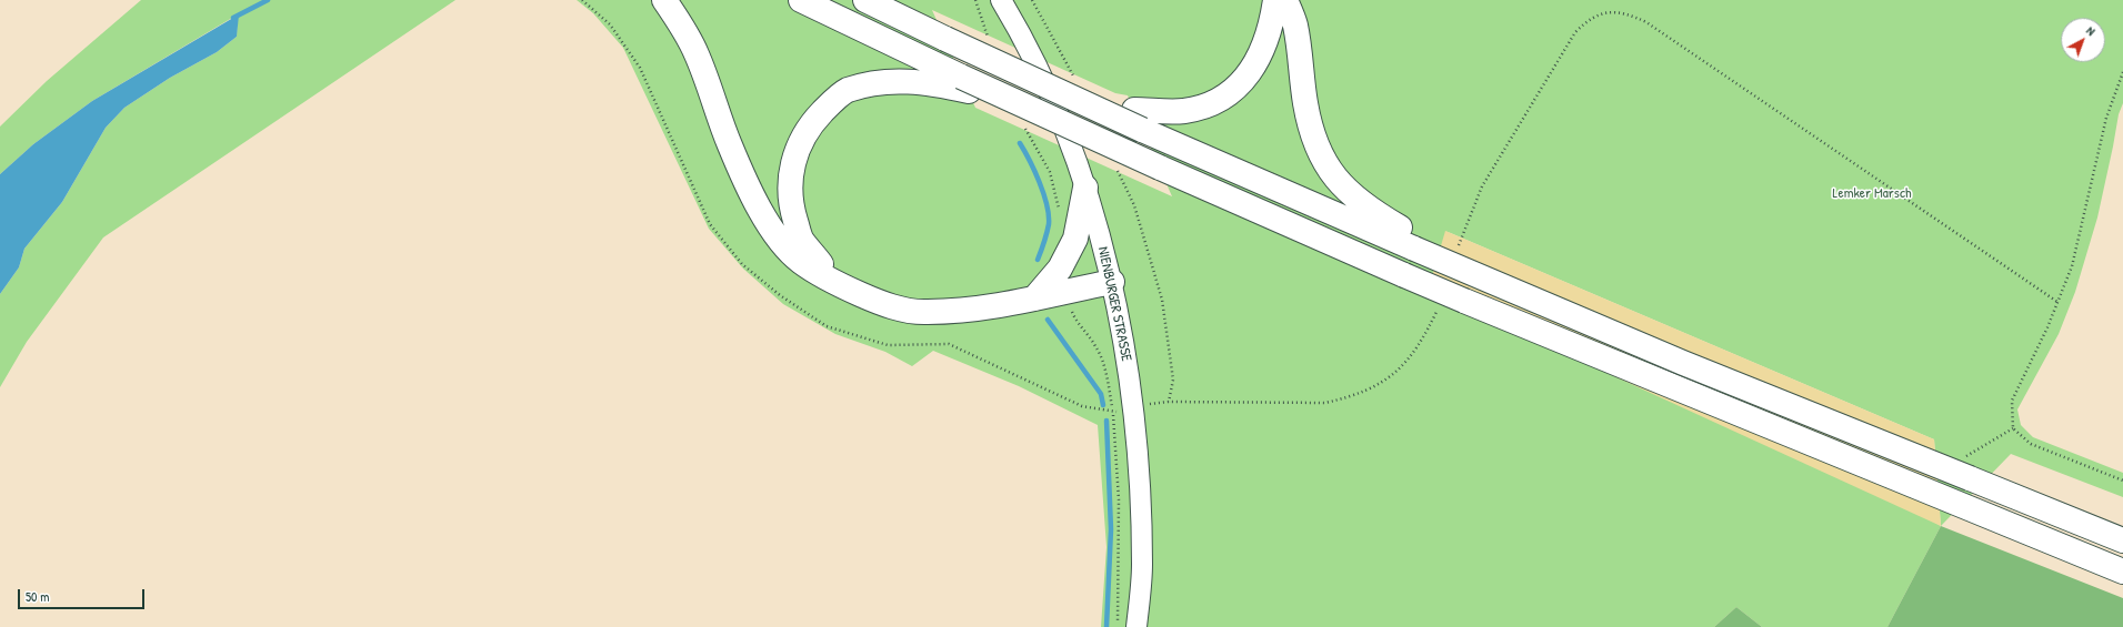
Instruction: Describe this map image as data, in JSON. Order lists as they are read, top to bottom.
{
  "streets": {
    "street": ["NIENBURGER STRASSE"]
  },
  "parks": ["Lemker Marsch"],
  "scale_bar": "50 m",
  "north": "top right"
}
